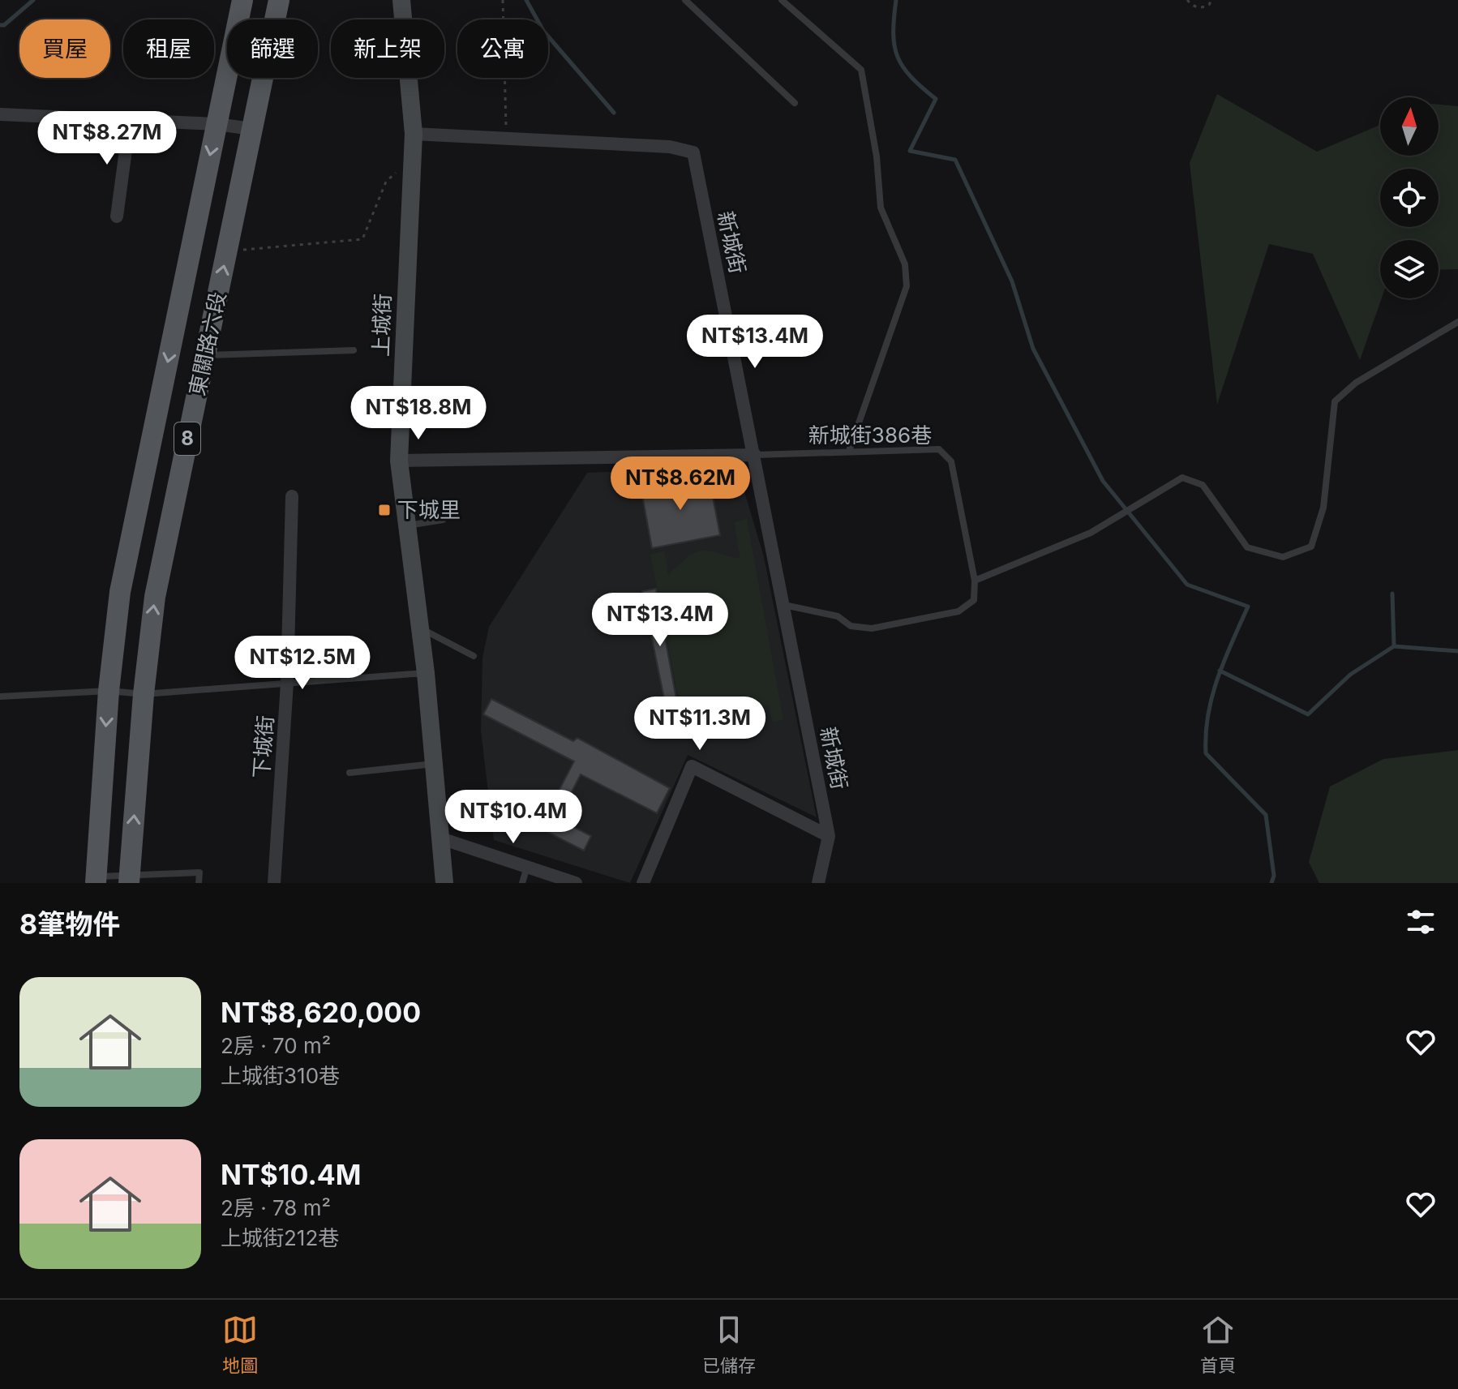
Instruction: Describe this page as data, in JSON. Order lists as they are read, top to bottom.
{
  "streets": {
    "main road": ["東關路六段", "8"],
    "street": ["新城街", "上城街", "下城街"],
    "lane": ["新城街386巷"]
  },
  "crossings": [
    ["新城街", "上城街"],
    ["新城街", "新城街386巷"]
  ],
  "places": {
    "transit": ["下城里"]
  },
  "north": "top",
  "page": {
    "chip": [
      "買屋",
      "租屋",
      "篩選",
      "新上架",
      "公寓"
    ],
    "price": [
      "NT$8.27M",
      "NT$13.4M",
      "NT$18.8M",
      "NT$8.62M",
      "NT$13.4M",
      "NT$12.5M",
      "NT$11.3M",
      "NT$10.4M"
    ],
    "heading": "8筆物件",
    "list": [
      {
        "name": "NT$8,620,000",
        "note": "2房 · 70 m² · 上城街310巷"
      },
      {
        "name": "NT$10.4M",
        "note": "2房 · 78 m² · 上城街212巷"
      }
    ],
    "tabs": ["地圖", "已儲存", "首頁"]
  }
}
